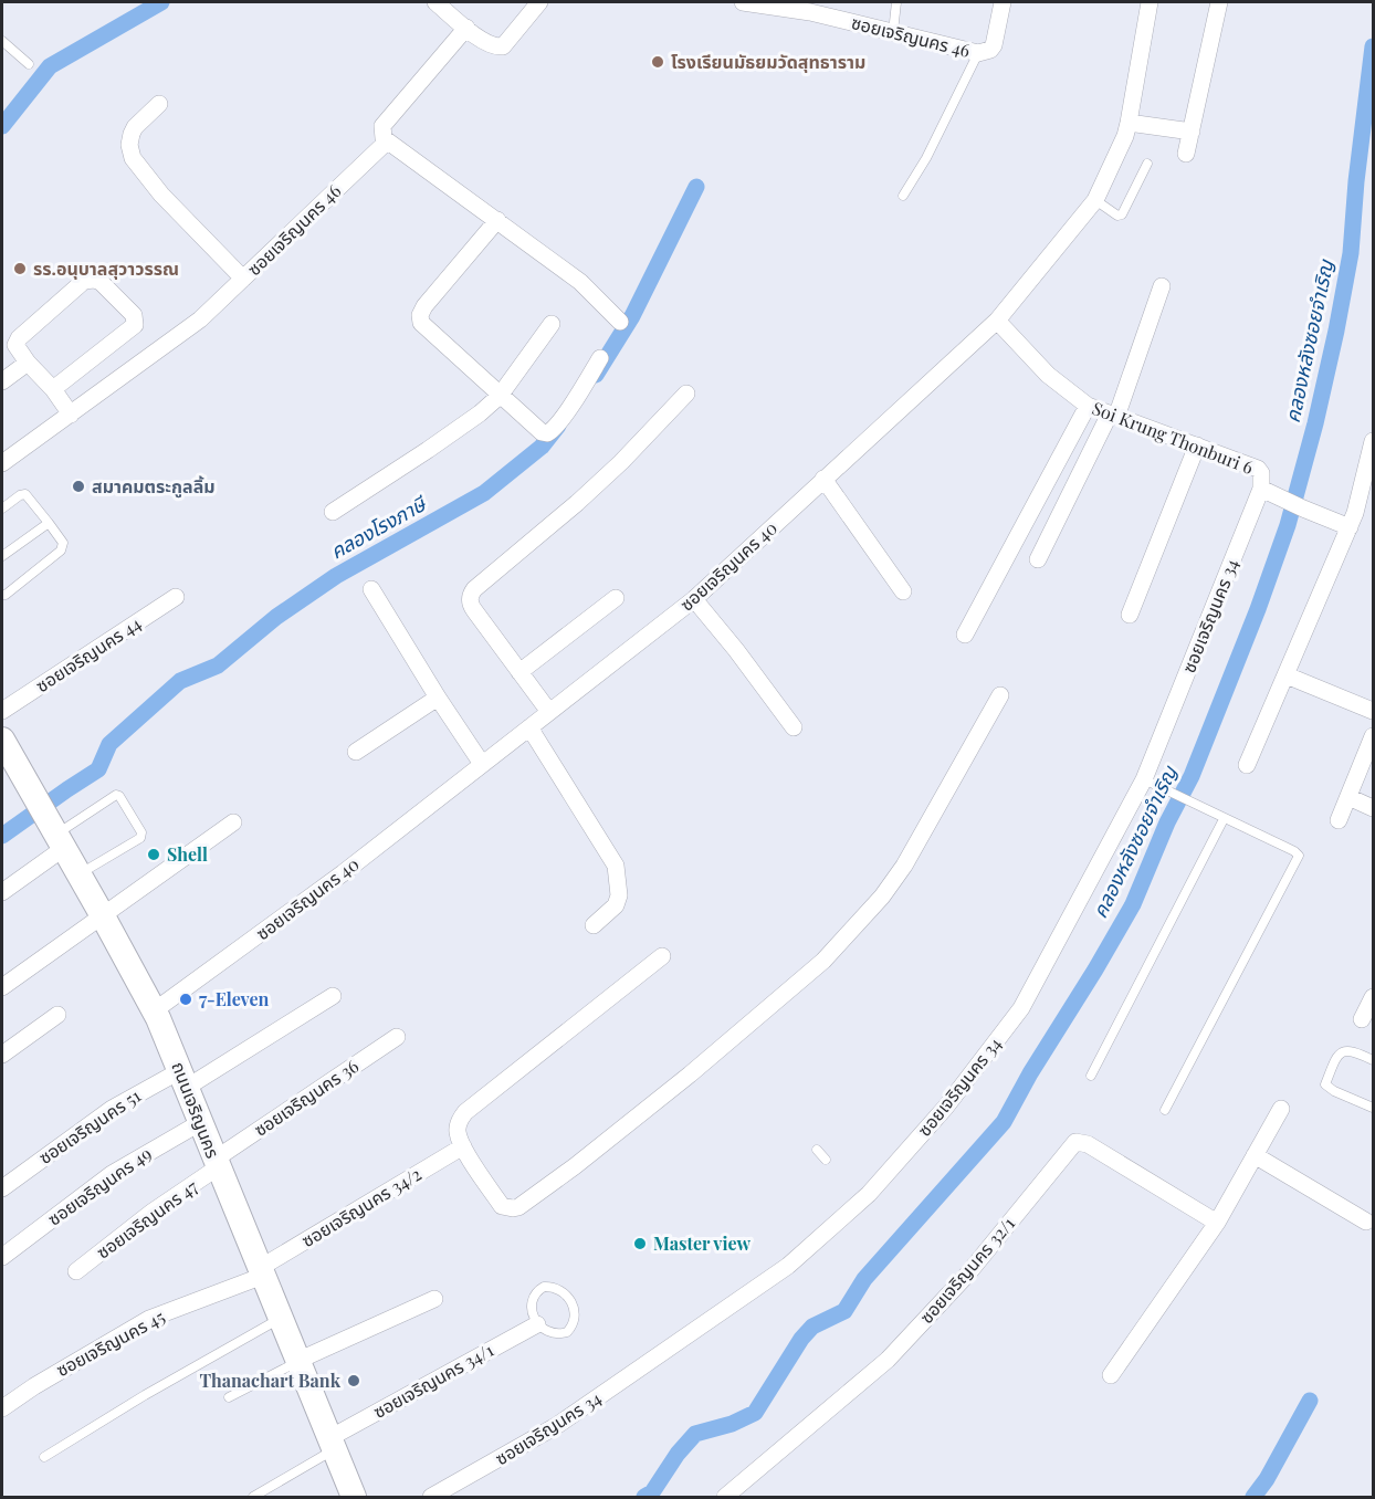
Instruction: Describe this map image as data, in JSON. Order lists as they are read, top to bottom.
{
  "streets": {
    "main road": ["ถนนเจริญนคร"],
    "street": [
      "ซอยเจริญนคร 46",
      "Soi Krung Thonburi 6",
      "ซอยเจริญนคร 40",
      "ซอยเจริญนคร 34",
      "ซอยเจริญนคร 44",
      "ซอยเจริญนคร 36",
      "ซอยเจริญนคร 51",
      "ซอยเจริญนคร 49",
      "ซอยเจริญนคร 34/2",
      "ซอยเจริญนคร 47",
      "ซอยเจริญนคร 32/1",
      "ซอยเจริญนคร 45",
      "ซอยเจริญนคร 34/1"
    ]
  },
  "crossings": [
    ["Soi Krung Thonburi 6", "ซอยเจริญนคร 40"],
    ["Soi Krung Thonburi 6", "ซอยเจริญนคร 34"],
    ["ซอยเจริญนคร 40", "ถนนเจริญนคร"],
    ["ซอยเจริญนคร 36", "ถนนเจริญนคร"],
    ["ซอยเจริญนคร 36", "ซอยเจริญนคร 47"],
    ["ถนนเจริญนคร", "ซอยเจริญนคร 51"],
    ["ถนนเจริญนคร", "ซอยเจริญนคร 49"],
    ["ถนนเจริญนคร", "ซอยเจริญนคร 34/2"],
    ["ถนนเจริญนคร", "ซอยเจริญนคร 47"],
    ["ถนนเจริญนคร", "ซอยเจริญนคร 45"],
    ["ถนนเจริญนคร", "ซอยเจริญนคร 34/1"],
    ["ซอยเจริญนคร 34/2", "ซอยเจริญนคร 45"]
  ],
  "water": ["คลองหลังซอยจำเริญ", "คลองโรงภาษี"],
  "places": [
    "โรงเรียนมัธยมวัดสุทธาราม",
    "รร.อนุบาลสุวาวรรณ",
    "สมาคมตระกูลลิ้ม",
    "Shell",
    "7-Eleven",
    "Master view",
    "Thanachart Bank"
  ]
}
